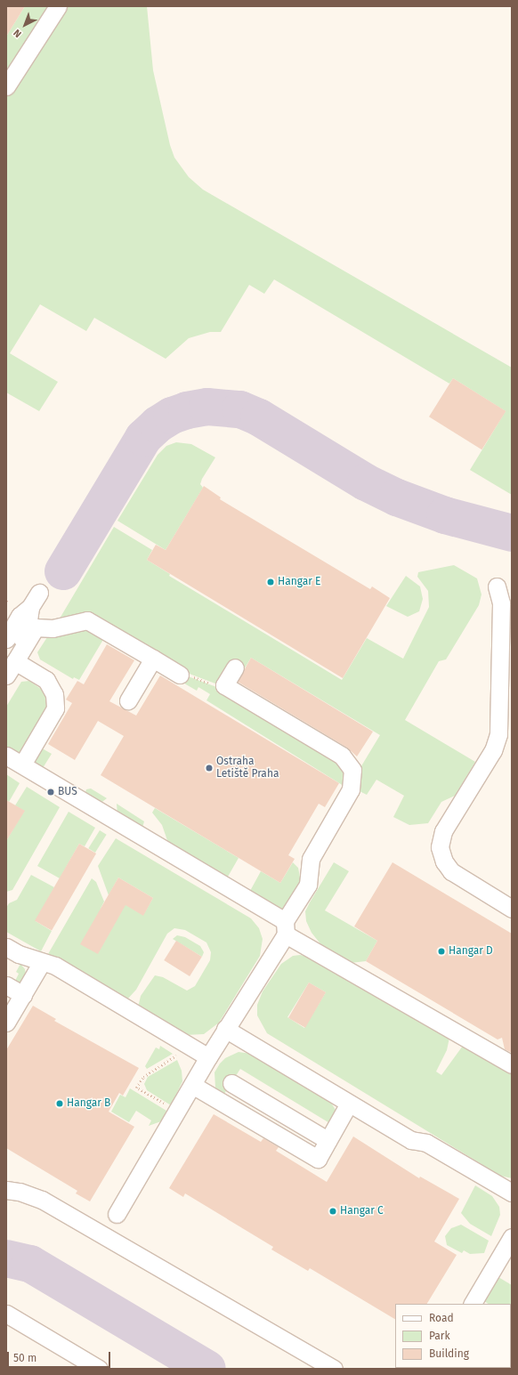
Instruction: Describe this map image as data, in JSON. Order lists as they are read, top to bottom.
{
  "places": [
    "Hangar E",
    "Ostraha Letiště Praha",
    "BUS",
    "Hangar D",
    "Hangar B",
    "Hangar C"
  ],
  "legend": ["Road", "Park", "Building"],
  "scale_bar": "50 m",
  "north": "bottom left"
}
